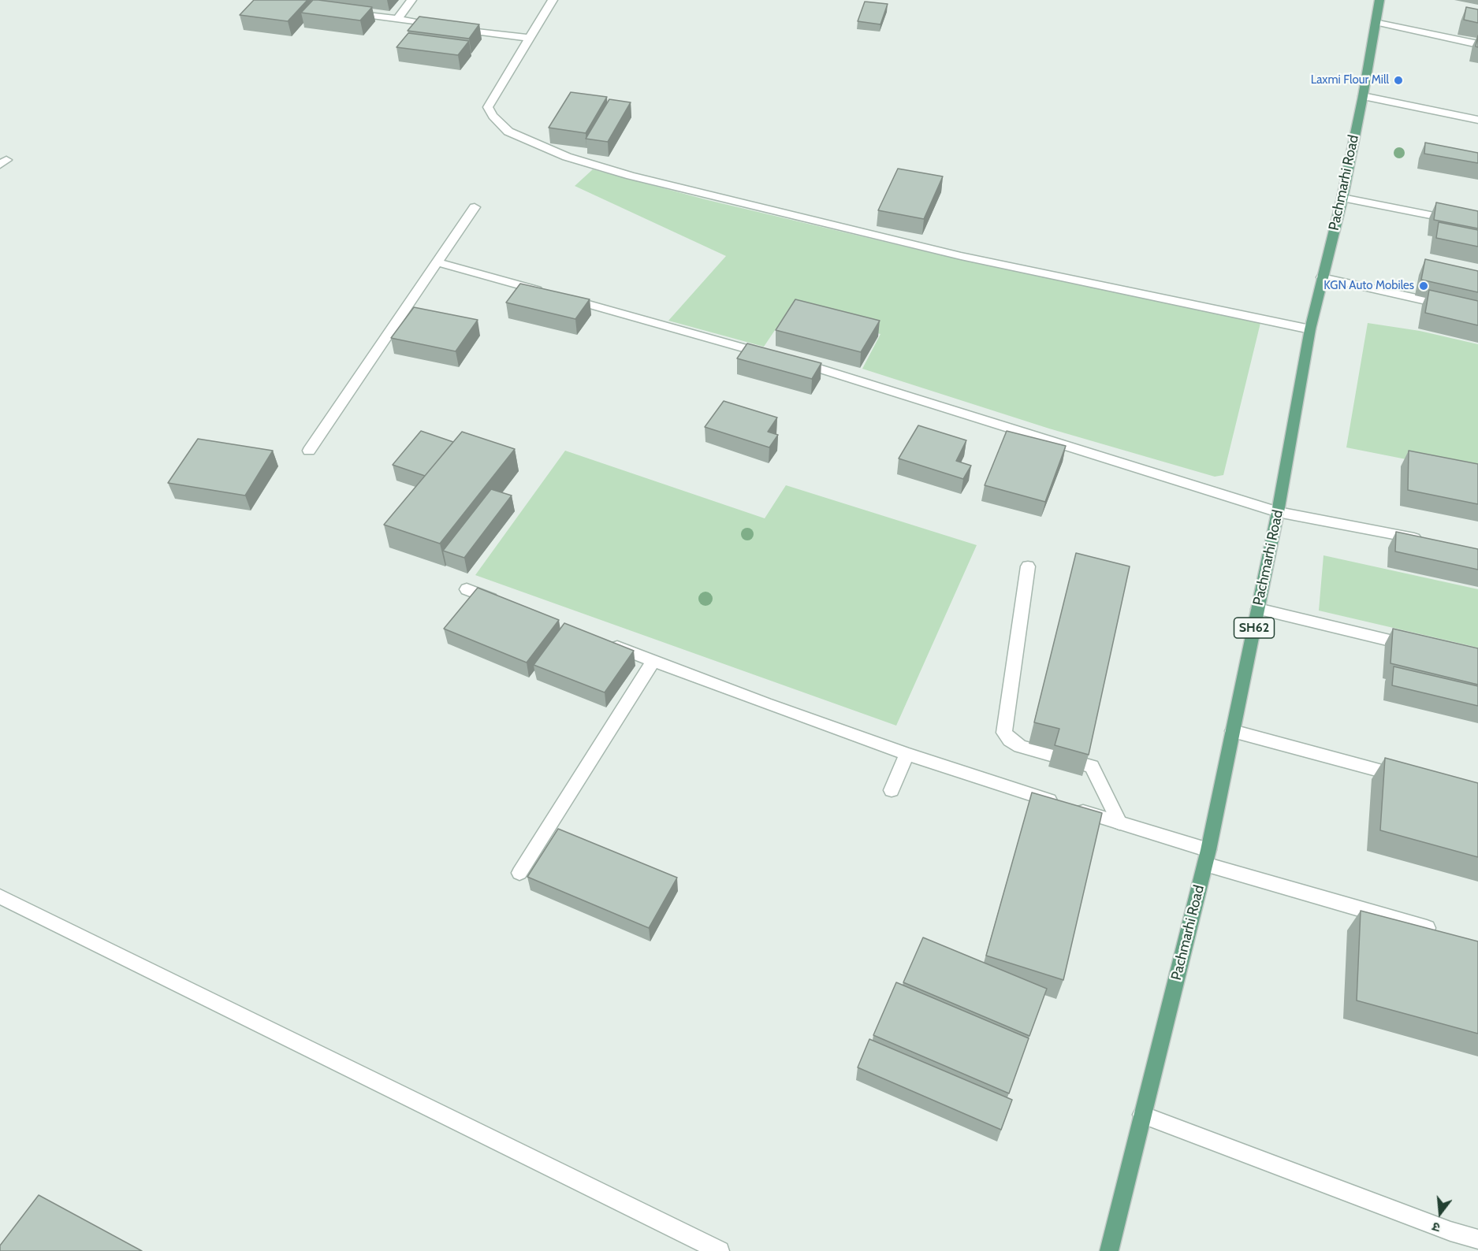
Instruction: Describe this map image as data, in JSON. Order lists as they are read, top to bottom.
{
  "streets": {
    "main road": ["Pachmarhi Road", "SH62"]
  },
  "places": ["Laxmi Flour Mill", "KGN Auto Mobiles"],
  "north": "bottom"
}
